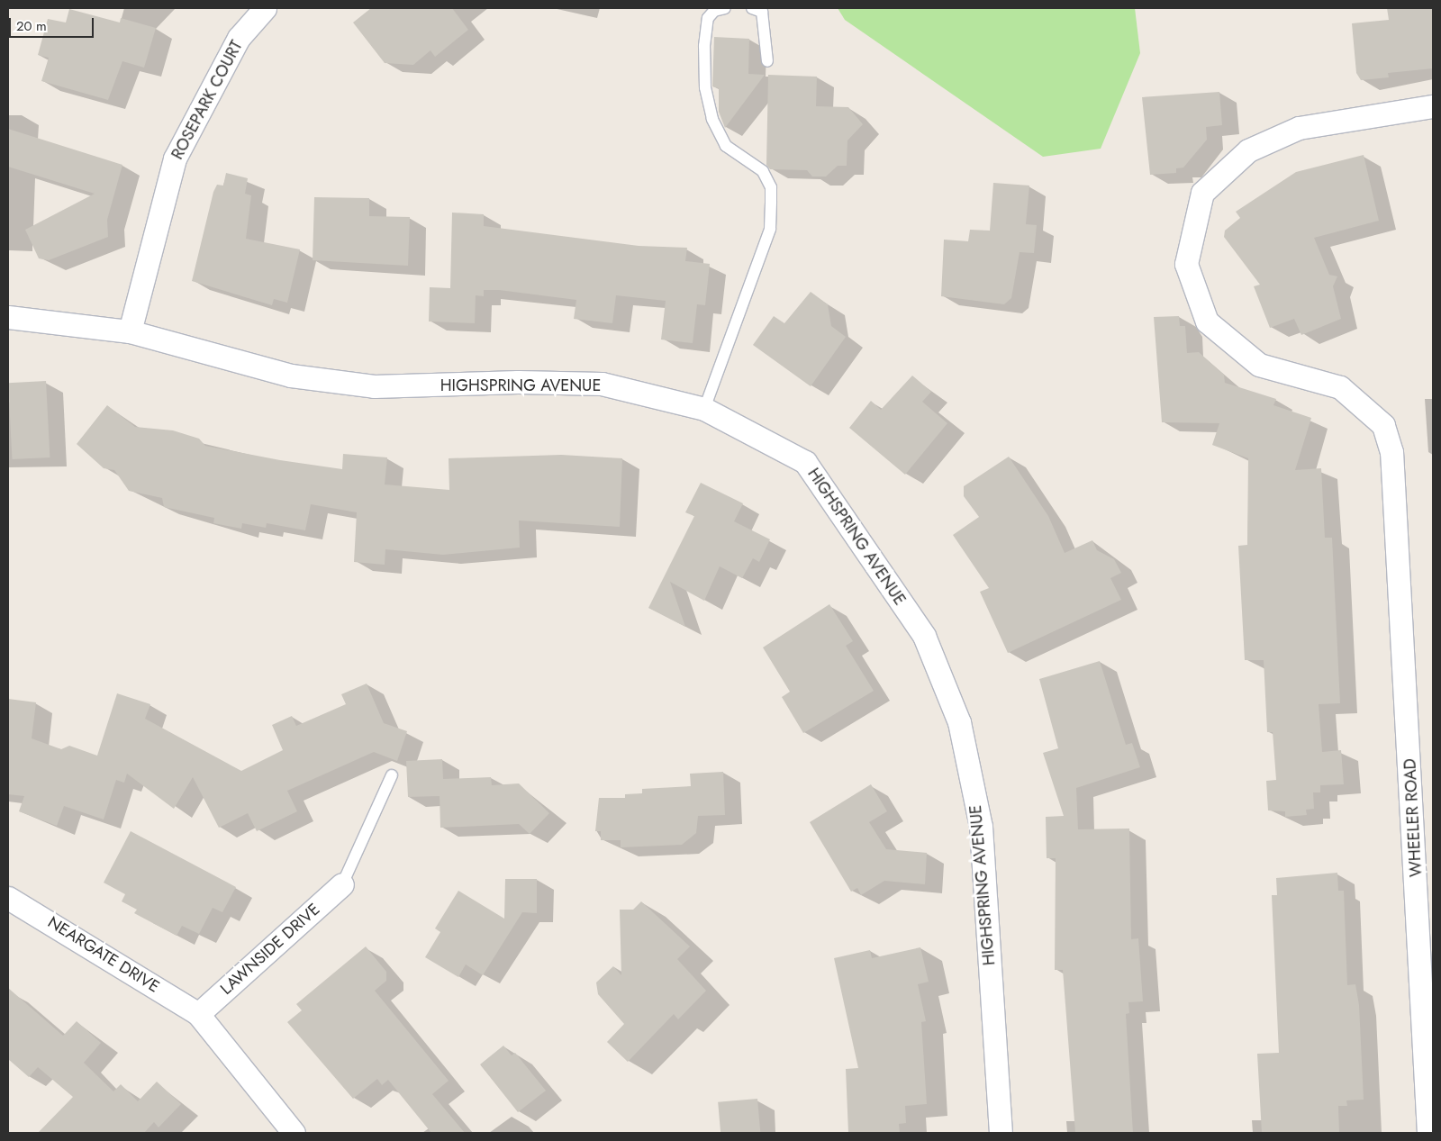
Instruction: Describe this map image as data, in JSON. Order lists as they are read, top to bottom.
{
  "streets": {
    "street": [
      "ROSEPARK COURT",
      "HIGHSPRING AVENUE",
      "WHEELER ROAD",
      "LAWNSIDE DRIVE",
      "NEARGATE DRIVE"
    ]
  },
  "crossings": [
    ["ROSEPARK COURT", "HIGHSPRING AVENUE"],
    ["LAWNSIDE DRIVE", "NEARGATE DRIVE"]
  ],
  "scale_bar": "20 m"
}
